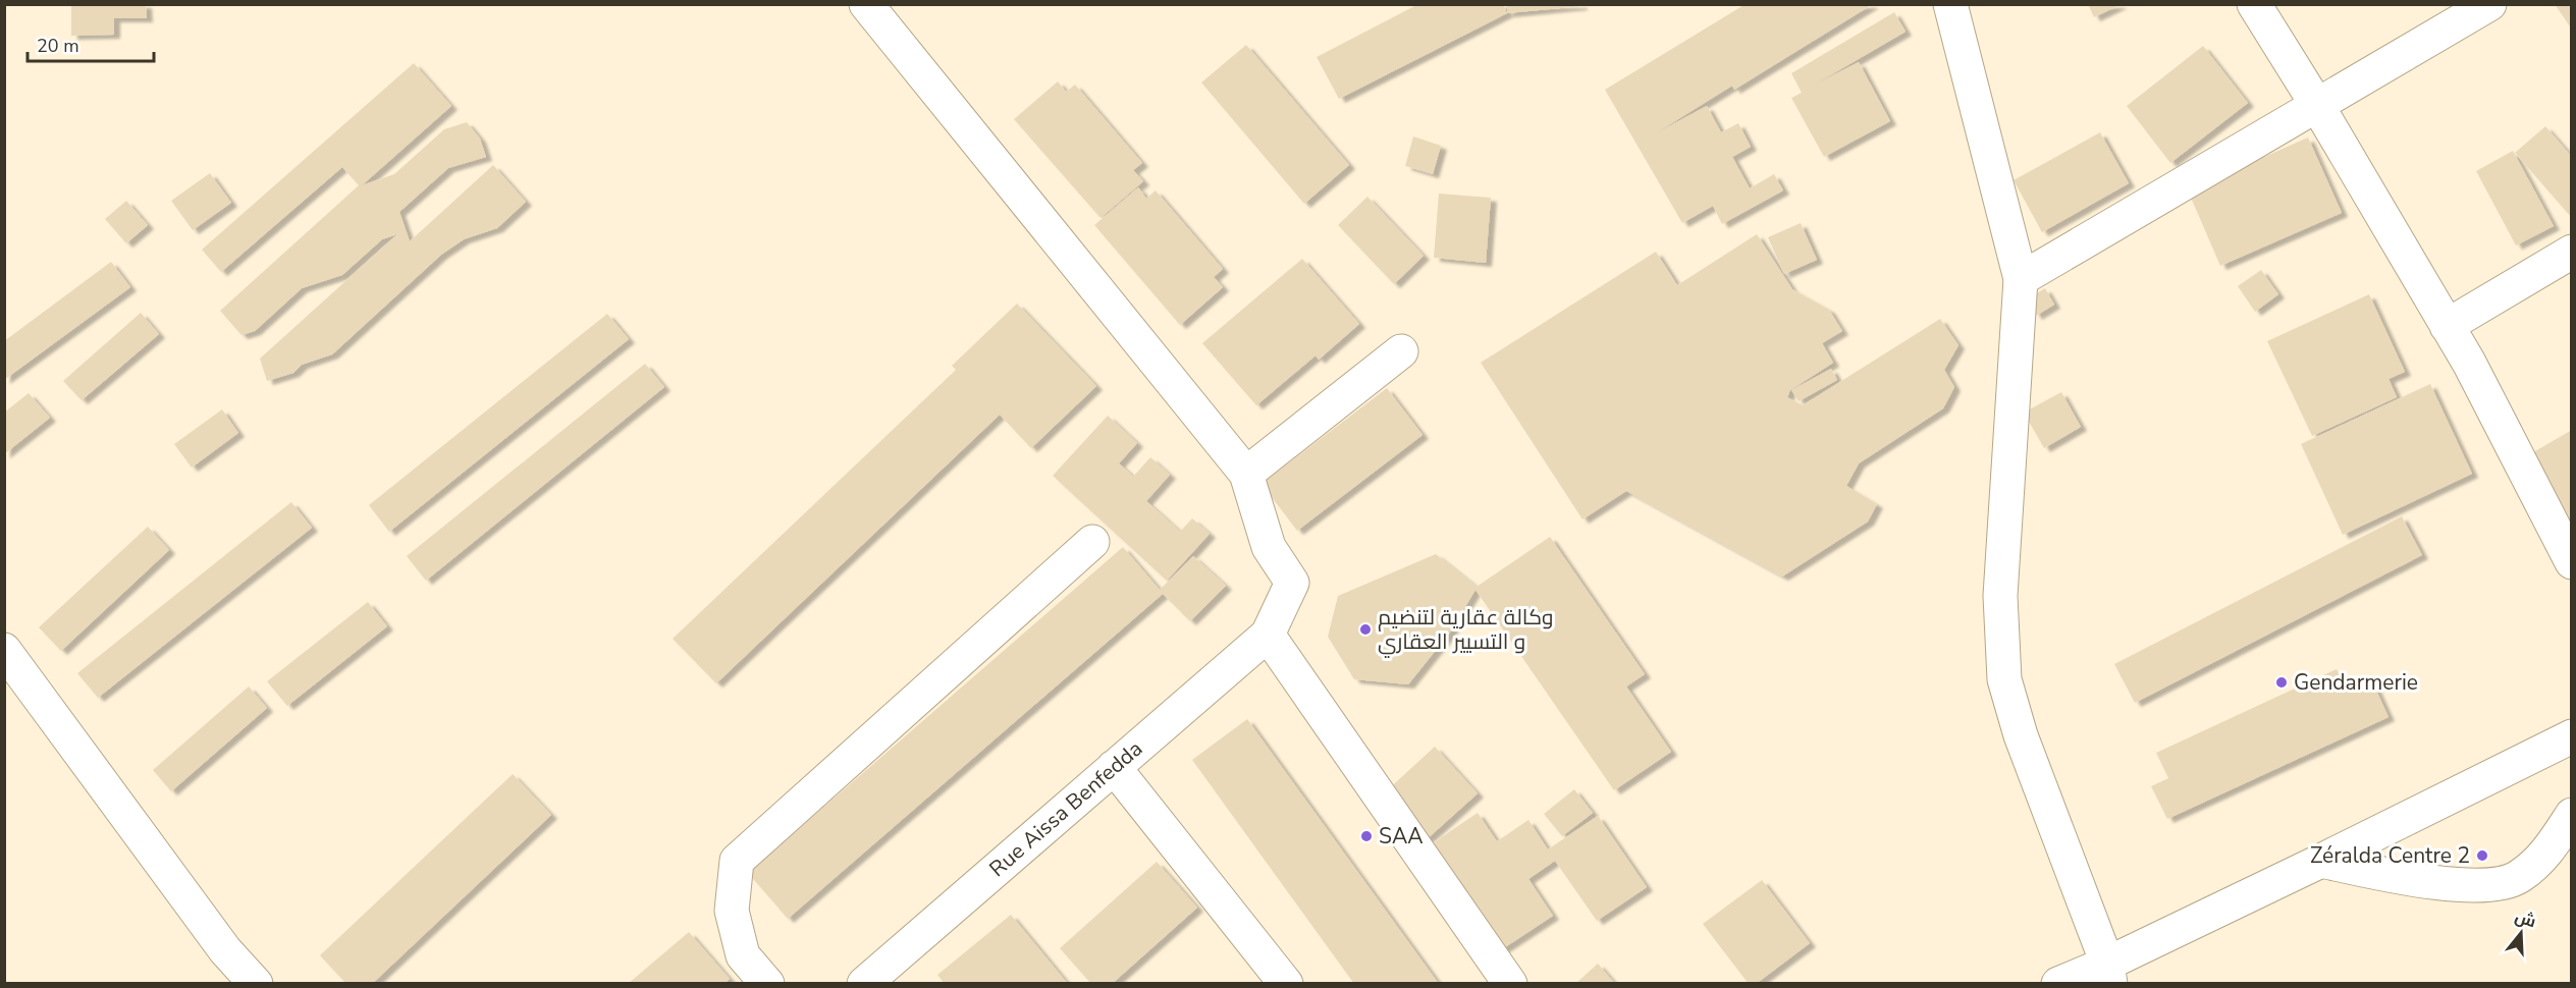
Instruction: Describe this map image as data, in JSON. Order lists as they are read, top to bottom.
{
  "streets": {
    "street": ["Rue Aissa Benfedda"]
  },
  "places": [
    "وكالة عقارية لتنضيم و التسيير العقاري",
    "Gendarmerie",
    "SAA",
    "Zéralda Centre 2"
  ],
  "scale_bar": "20 m",
  "north": "top"
}
